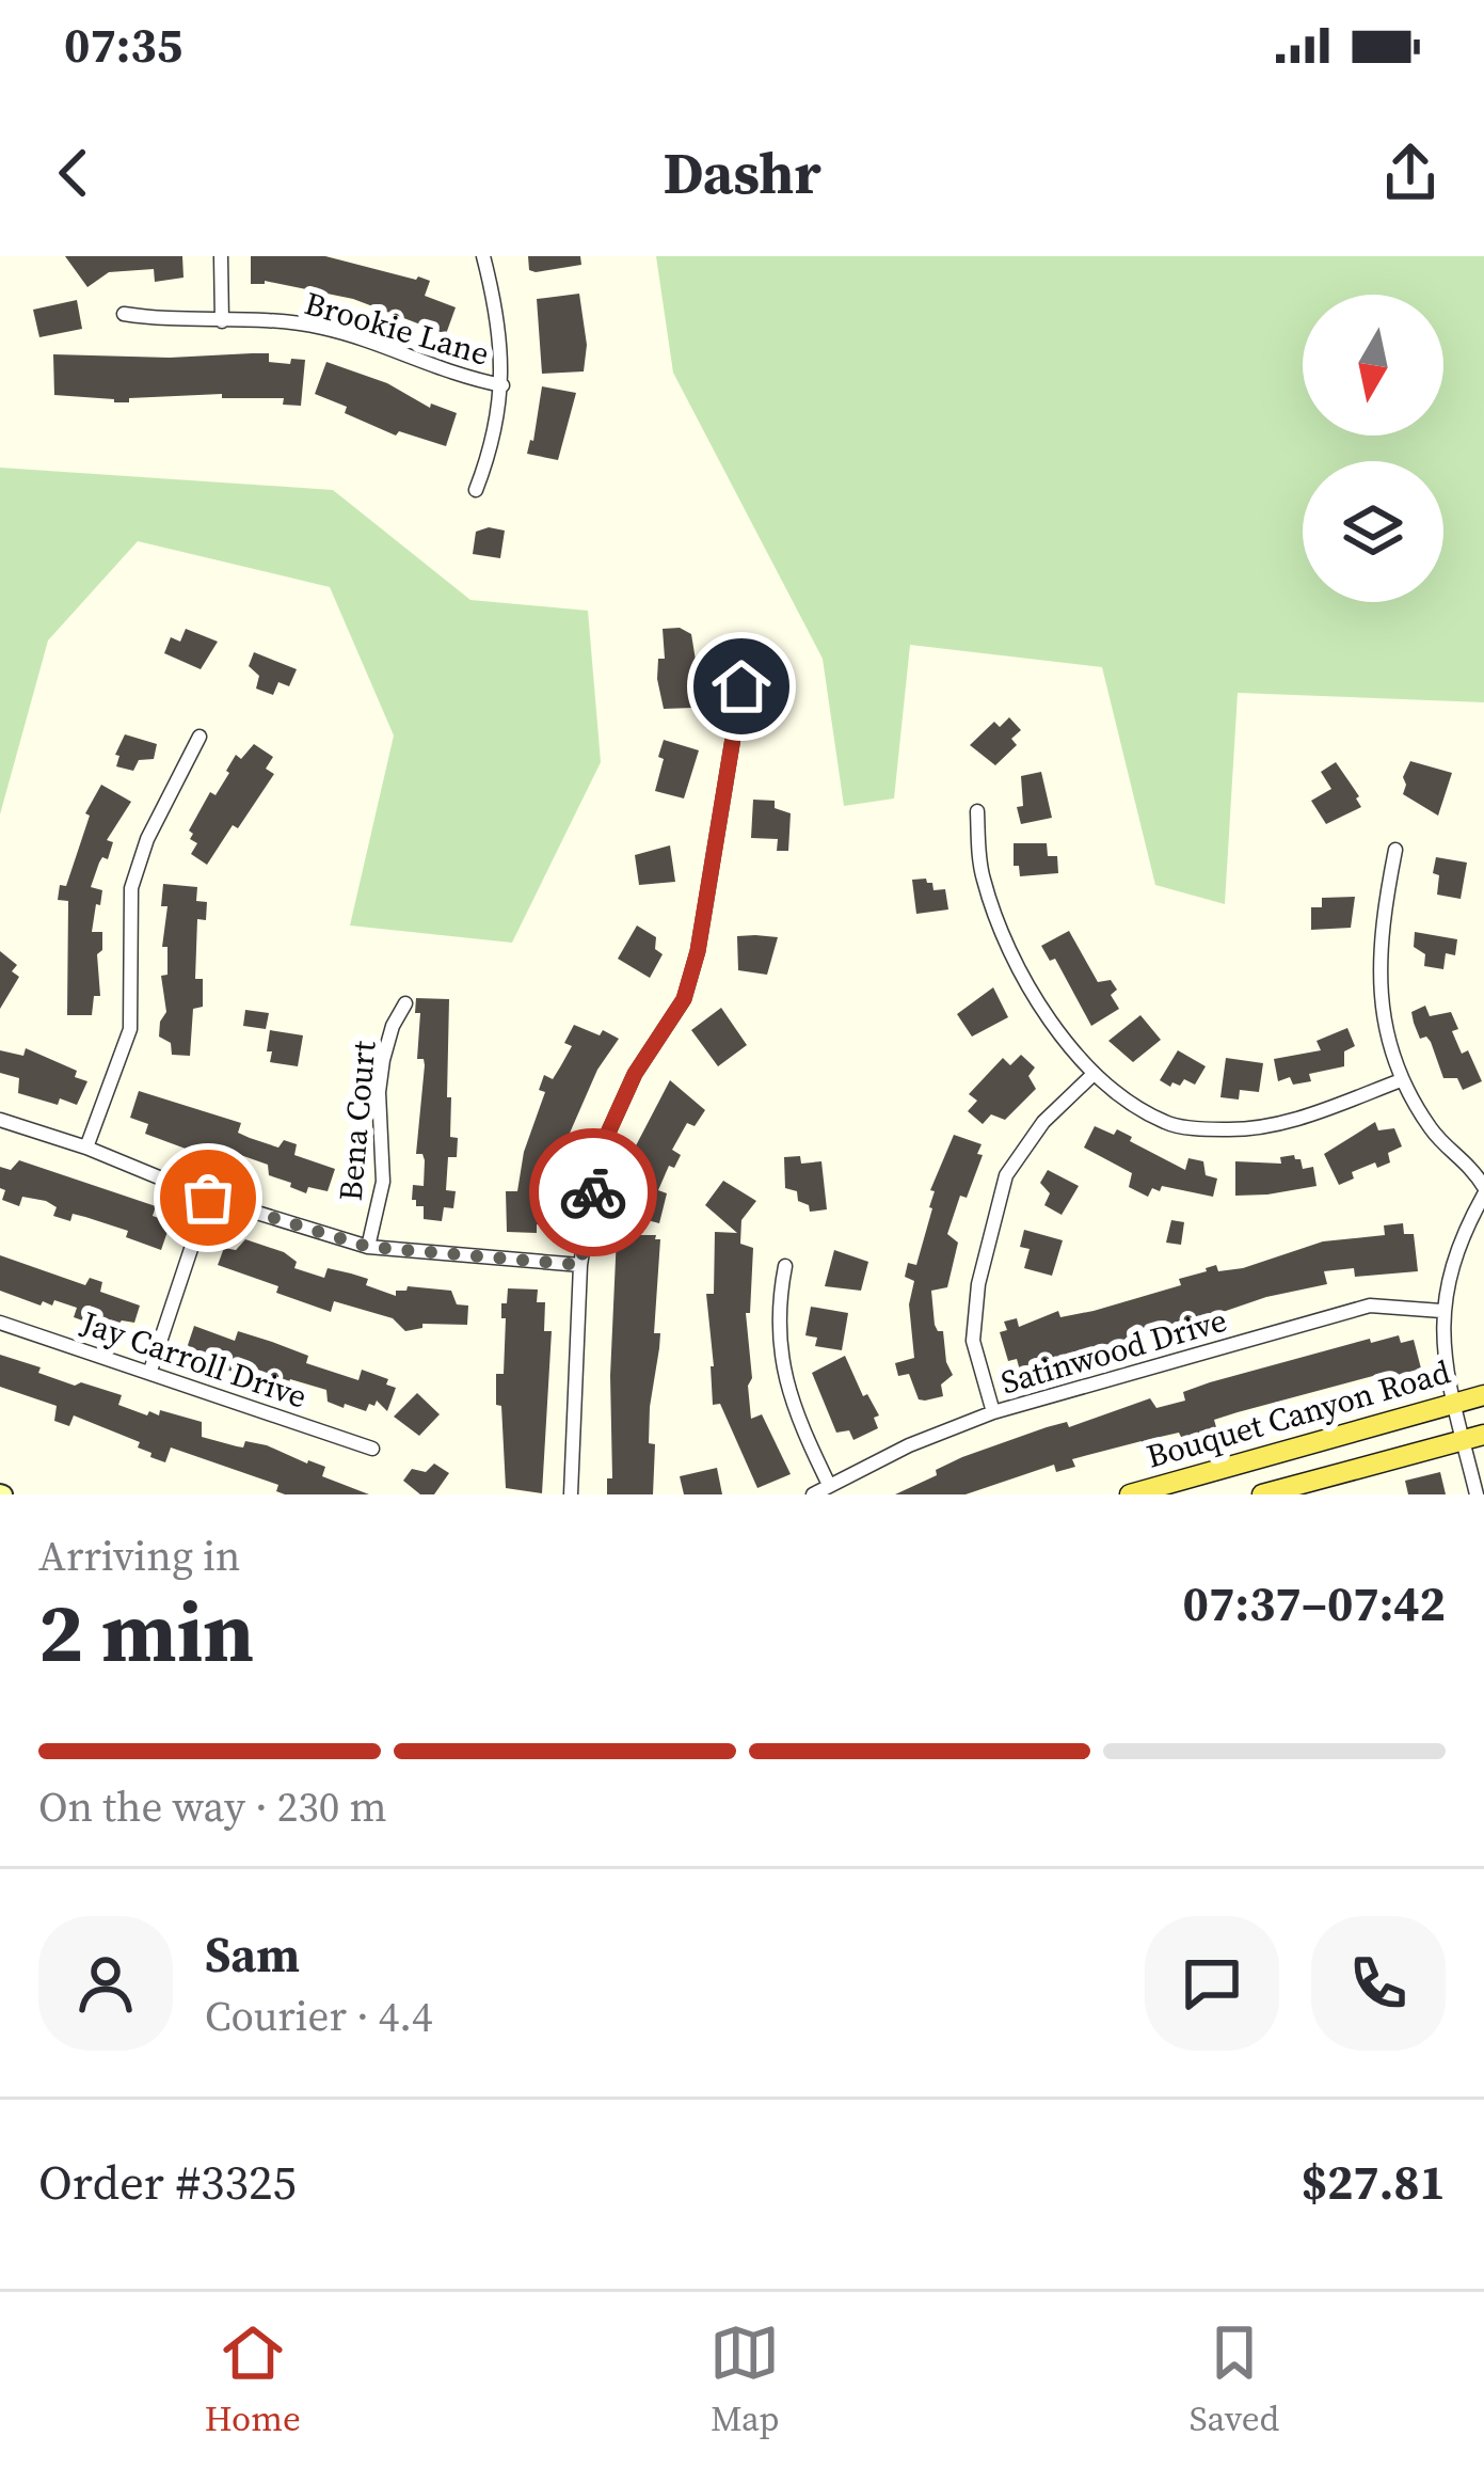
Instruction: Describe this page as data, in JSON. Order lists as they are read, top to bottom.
{
  "streets": {
    "main road": ["Bouquet Canyon Road"],
    "street": [
      "Brookie Lane",
      "Bena Court",
      "Satinwood Drive",
      "Jay Carroll Drive"
    ]
  },
  "north": "bottom",
  "page": {
    "status": "07:35",
    "header": "Dashr",
    "heading": ["2 min", "Arriving in", "07:37–07:42"],
    "panel": [
      "Sam",
      "Courier · 4.4",
      "Order #3325",
      "$27.81"
    ],
    "bar": "On the way · 230 m",
    "tabs": ["Home", "Map", "Saved"]
  }
}
